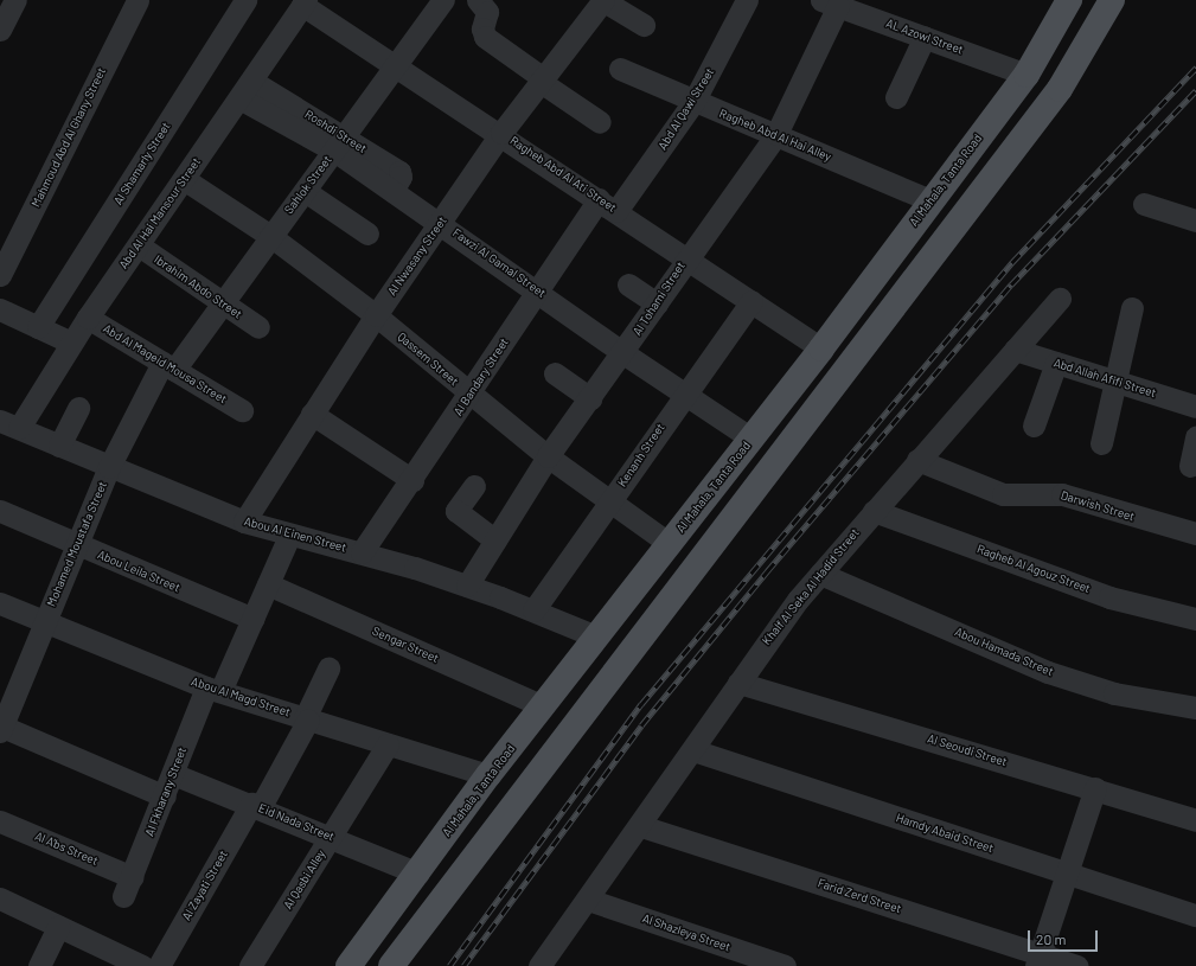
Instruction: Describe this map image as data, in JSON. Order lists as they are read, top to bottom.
{
  "streets": {
    "main road": ["Al Mahala, Tanta Road"],
    "street": [
      "AL Azowl Street",
      "Abd Al Qawi Street",
      "Ragheb Abd Al Hai Alley",
      "Mahmoud Abd Al Ghany Street",
      "Al Shamarly Street",
      "Ragheb Abd Al Ati Street",
      "Sahlok Street",
      "Abd Al Hai Mansour Street",
      "Al Nwasany Street",
      "Fawzi Al Gamal Street",
      "Ibrahim Abdo Street",
      "Al Tohami Street",
      "Qassem Street",
      "Abd Al Mageid Mousa Street",
      "Al Bandary Street",
      "Abd Allah Afifi Street",
      "Kenanh Street",
      "Darwish Street",
      "Abou Al Einen Street",
      "Mohamed Moustafa Street",
      "Ragheb Al Agouz Street",
      "Abou Leila Street",
      "Khalf Al Seka Al Hadid Street",
      "Sengar Street",
      "Abou Hamada Street",
      "Abou Al Magd Street",
      "Al Seoudi Street",
      "Al Fkharany Street",
      "Eid Nada Street",
      "Hamdy Abaid Street",
      "Al A'bs Street",
      "Al Qasbi Alley",
      "Al Zayati Street",
      "Farid Zerd Street",
      "Al Shazleya Street"
    ]
  },
  "crossings": [
    ["AL Azowl Street", "Al Mahala, Tanta Road"],
    ["AL Azowl Street", "Al Tohami Street"],
    ["Abd Al Qawi Street", "Ragheb Abd Al Hai Alley"],
    ["Abd Al Qawi Street", "Ragheb Abd Al Ati Street"],
    ["Abd Al Qawi Street", "Al Bandary Street"],
    ["Ragheb Abd Al Hai Alley", "Al Mahala, Tanta Road"],
    ["Ragheb Abd Al Hai Alley", "Al Tohami Street"],
    ["Ragheb Abd Al Ati Street", "Al Mahala, Tanta Road"],
    ["Ragheb Abd Al Ati Street", "Sahlok Street"],
    ["Ragheb Abd Al Ati Street", "Abd Al Hai Mansour Street"],
    ["Ragheb Abd Al Ati Street", "Al Nwasany Street"],
    ["Ragheb Abd Al Ati Street", "Al Tohami Street"],
    ["Ragheb Abd Al Ati Street", "Al Bandary Street"],
    ["Ragheb Abd Al Ati Street", "Kenanh Street"],
    ["Al Mahala, Tanta Road", "Fawzi Al Gamal Street"],
    ["Al Mahala, Tanta Road", "Qassem Street"],
    ["Al Mahala, Tanta Road", "Abou Al Einen Street"],
    ["Al Mahala, Tanta Road", "Sengar Street"],
    ["Al Mahala, Tanta Road", "Abou Al Magd Street"],
    ["Al Mahala, Tanta Road", "Eid Nada Street"],
    ["Sahlok Street", "Fawzi Al Gamal Street"],
    ["Sahlok Street", "Ibrahim Abdo Street"],
    ["Sahlok Street", "Qassem Street"],
    ["Sahlok Street", "Abd Al Mageid Mousa Street"],
    ["Sahlok Street", "Mohamed Moustafa Street"],
    ["Abd Al Hai Mansour Street", "Fawzi Al Gamal Street"],
    ["Abd Al Hai Mansour Street", "Ibrahim Abdo Street"],
    ["Abd Al Hai Mansour Street", "Qassem Street"],
    ["Abd Al Hai Mansour Street", "Abd Al Mageid Mousa Street"],
    ["Abd Al Hai Mansour Street", "Abou Al Einen Street"],
    ["Al Nwasany Street", "Fawzi Al Gamal Street"],
    ["Al Nwasany Street", "Qassem Street"],
    ["Al Nwasany Street", "Abou Al Einen Street"],
    ["Fawzi Al Gamal Street", "Al Tohami Street"],
    ["Fawzi Al Gamal Street", "Al Bandary Street"],
    ["Fawzi Al Gamal Street", "Kenanh Street"],
    ["Al Tohami Street", "Qassem Street"],
    ["Al Tohami Street", "Abou Al Einen Street"],
    ["Qassem Street", "Al Bandary Street"],
    ["Qassem Street", "Kenanh Street"],
    ["Abd Al Mageid Mousa Street", "Mohamed Moustafa Street"],
    ["Al Bandary Street", "Abou Al Einen Street"],
    ["Abd Allah Afifi Street", "Khalf Al Seka Al Hadid Street"],
    ["Kenanh Street", "Abou Al Einen Street"],
    ["Darwish Street", "Khalf Al Seka Al Hadid Street"],
    ["Abou Al Einen Street", "Mohamed Moustafa Street"],
    ["Abou Al Einen Street", "Al Fkharany Street"],
    ["Mohamed Moustafa Street", "Abou Leila Street"],
    ["Mohamed Moustafa Street", "Abou Al Magd Street"],
    ["Ragheb Al Agouz Street", "Khalf Al Seka Al Hadid Street"],
    ["Abou Leila Street", "Al Fkharany Street"],
    ["Khalf Al Seka Al Hadid Street", "Abou Hamada Street"],
    ["Khalf Al Seka Al Hadid Street", "Al Seoudi Street"],
    ["Khalf Al Seka Al Hadid Street", "Hamdy Abaid Street"],
    ["Khalf Al Seka Al Hadid Street", "Farid Zerd Street"],
    ["Khalf Al Seka Al Hadid Street", "Al Shazleya Street"],
    ["Sengar Street", "Al Fkharany Street"],
    ["Abou Al Magd Street", "Al Fkharany Street"],
    ["Abou Al Magd Street", "Al Qasbi Alley"],
    ["Abou Al Magd Street", "Al Zayati Street"],
    ["Al Fkharany Street", "Eid Nada Street"],
    ["Al Fkharany Street", "Al A'bs Street"],
    ["Eid Nada Street", "Al Qasbi Alley"],
    ["Eid Nada Street", "Al Zayati Street"]
  ],
  "scale_bar": "20 m"
}
